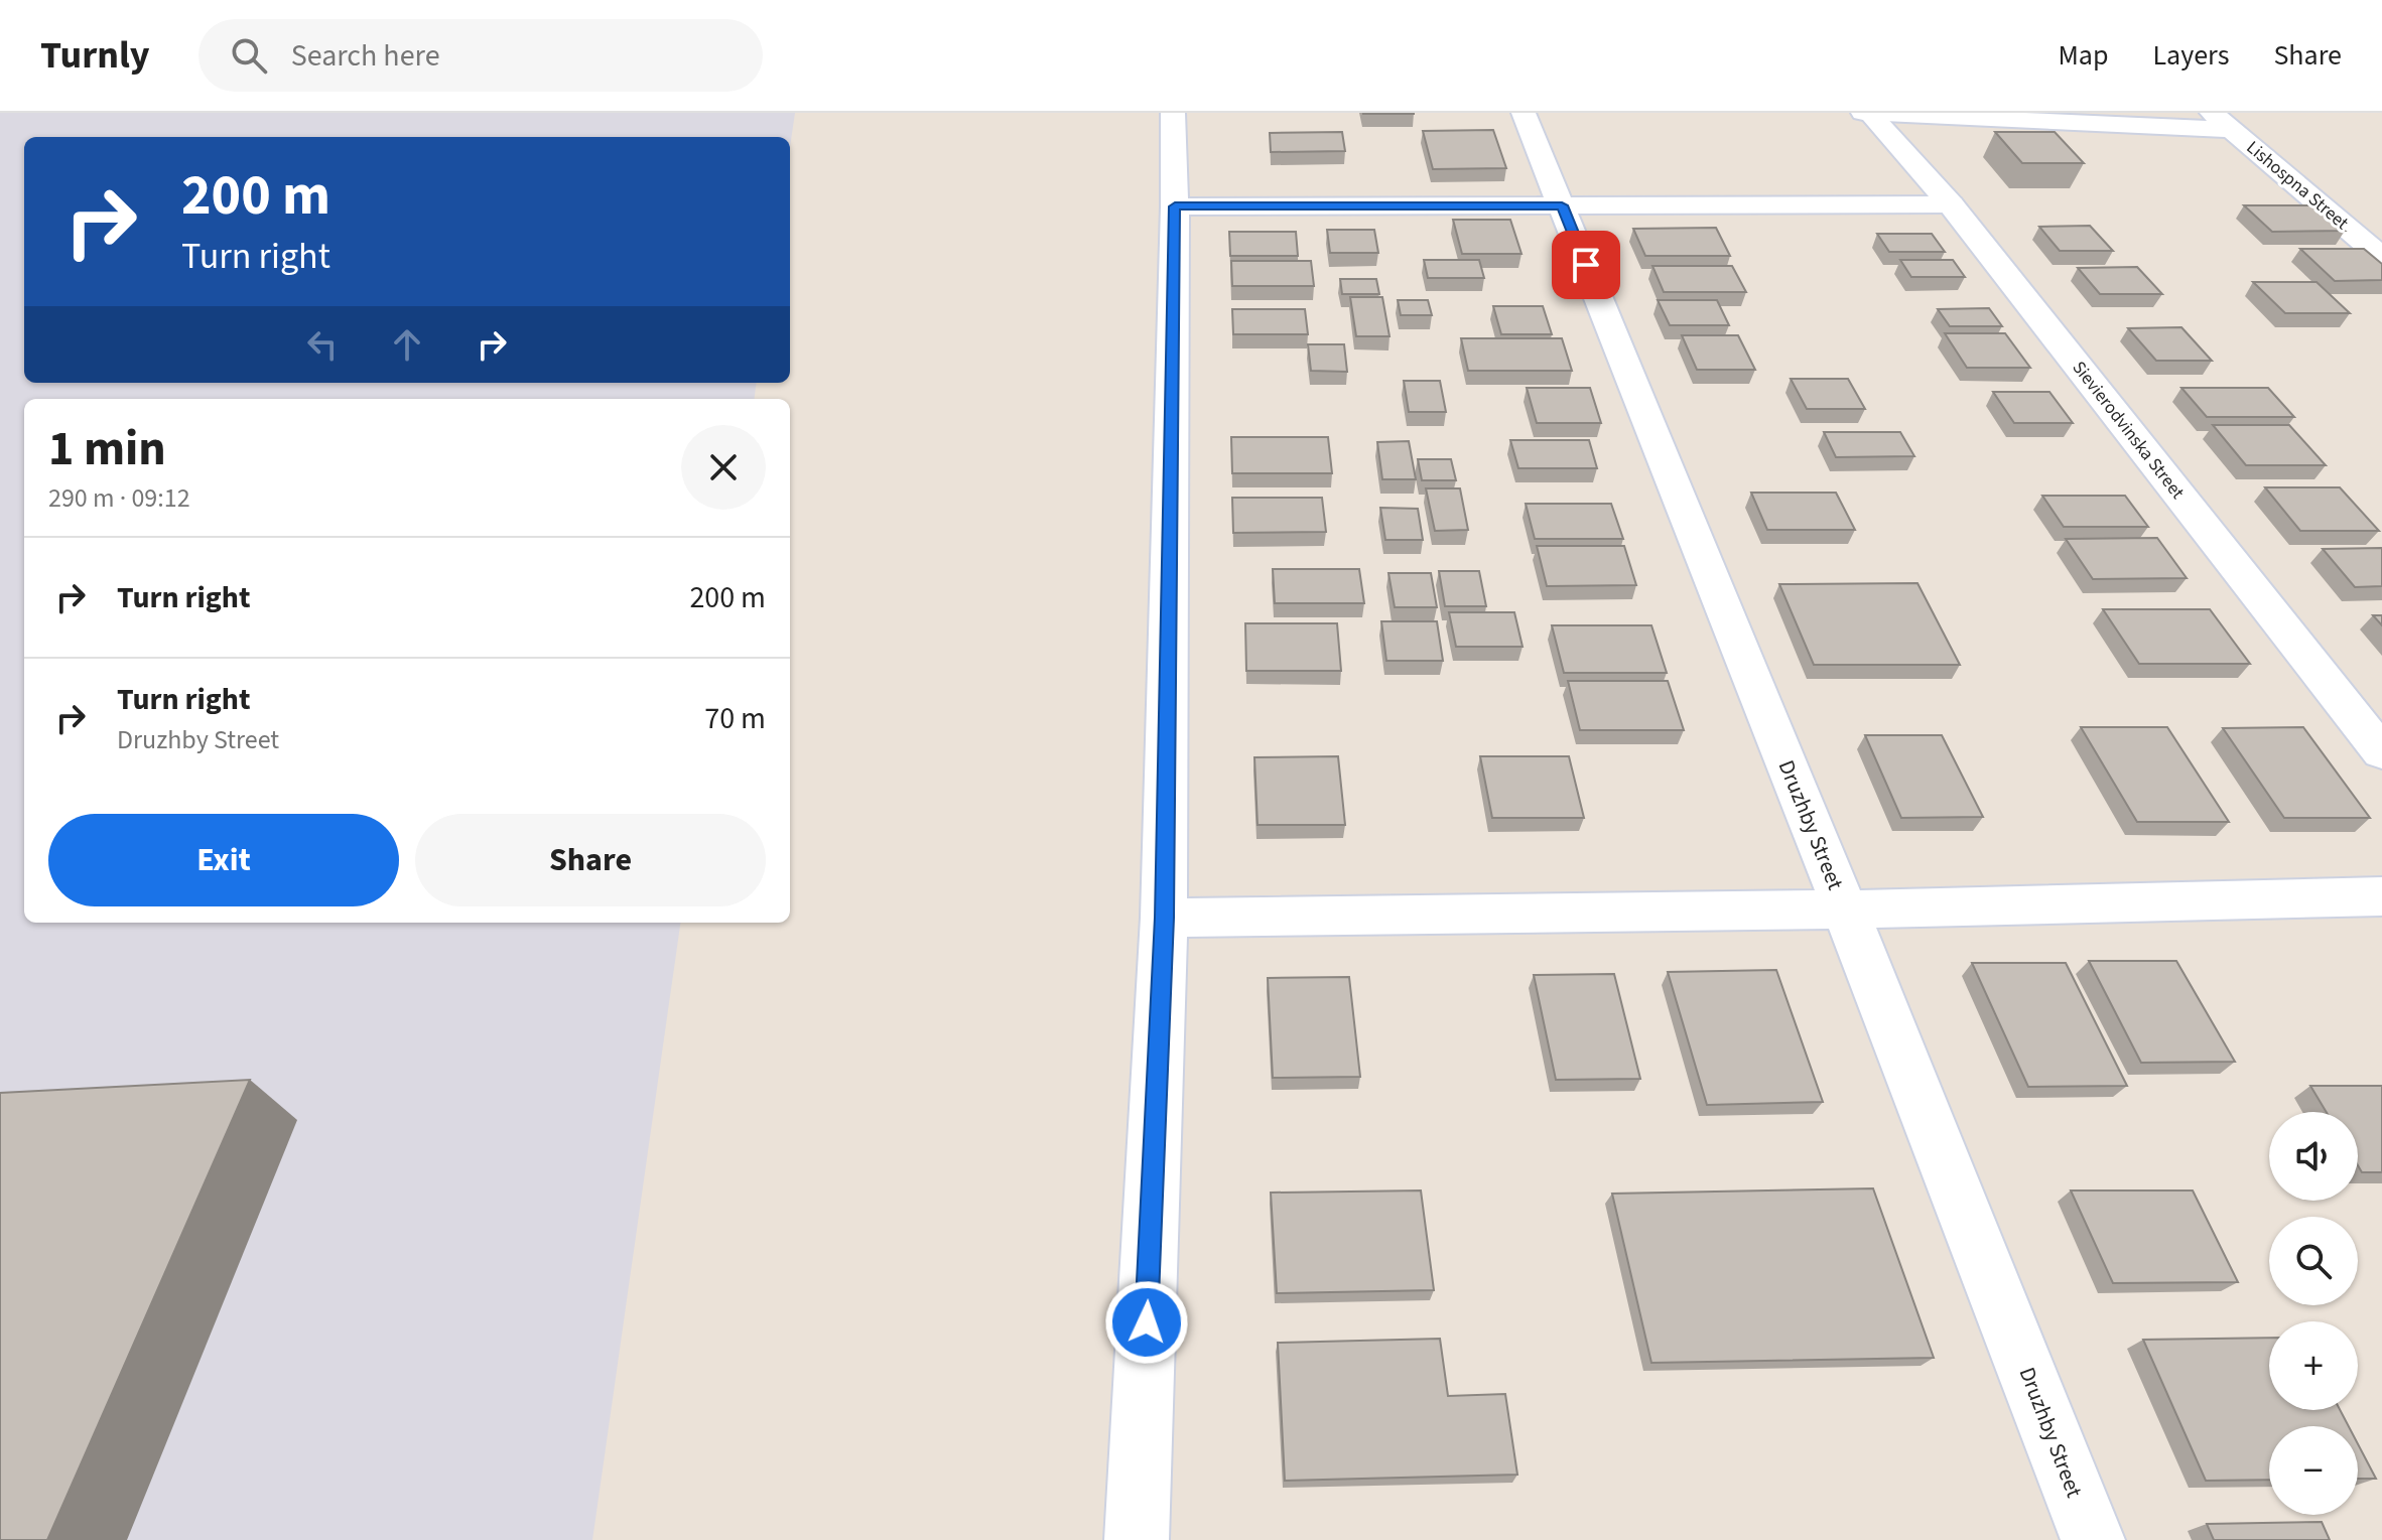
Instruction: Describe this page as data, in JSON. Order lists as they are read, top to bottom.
{
  "streets": {
    "street": ["Lishospna Street", "Sievierodvinska Street", "Druzhby Street"]
  },
  "page": {
    "header": "Turnly",
    "search": "Search here",
    "nav": ["Map", "Layers", "Share"],
    "turn": ["200 m", "Turn right"],
    "heading": ["1 min", "290 m · 09:12"],
    "list": [
      {
        "name": "Turn right",
        "value": "200 m"
      },
      {
        "name": "Turn right",
        "note": "Druzhby Street",
        "value": "70 m"
      }
    ],
    "buttons": ["Exit", "Share"],
    "map_buttons": ["+", "−"]
  }
}
